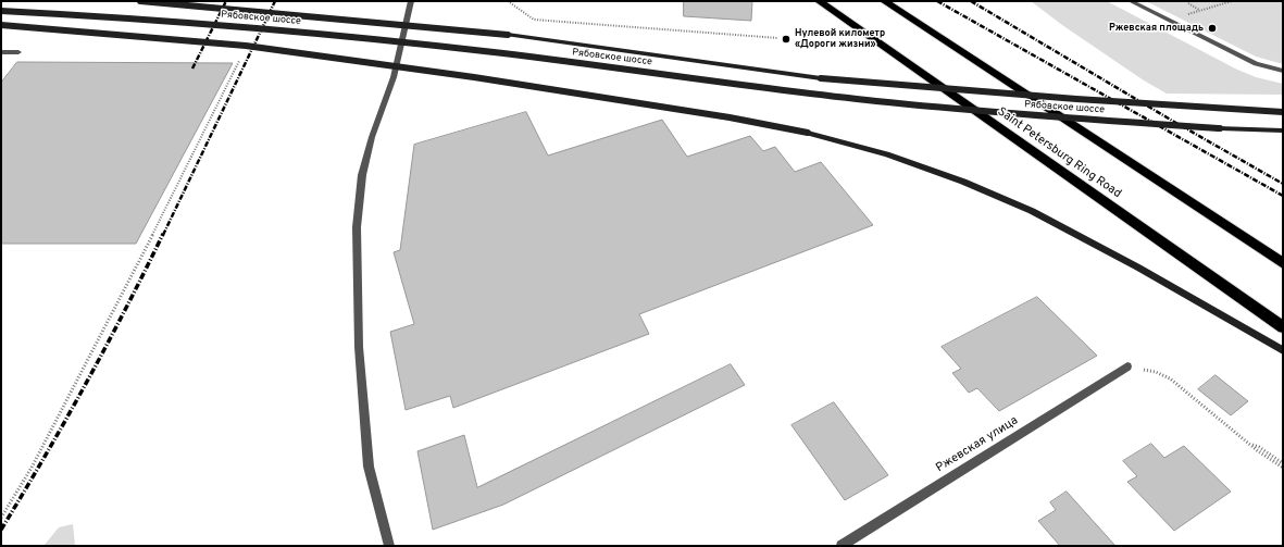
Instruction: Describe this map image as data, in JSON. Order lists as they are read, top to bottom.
{
  "streets": {
    "highway": ["Saint Petersburg Ring Road"],
    "main road": ["Рябовское шоссе"],
    "street": ["Ржевская улица"]
  },
  "places": ["Ржевская площадь", "Нулевой километр «Дороги жизни»"]
}
